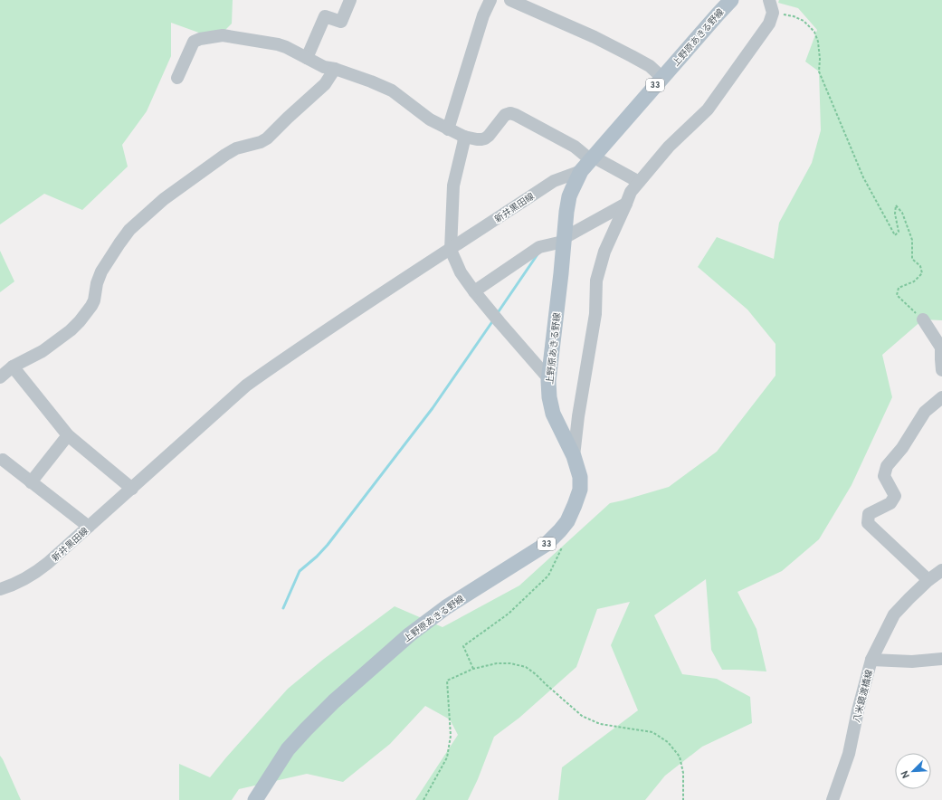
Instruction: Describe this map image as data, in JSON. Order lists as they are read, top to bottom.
{
  "streets": {
    "main road": ["上野原あきる野線", "33"],
    "street": ["新井黒田線", "八米鏡渡橋線"]
  },
  "crossings": [
    ["上野原あきる野線", "新井黒田線"]
  ],
  "north": "bottom left"
}
